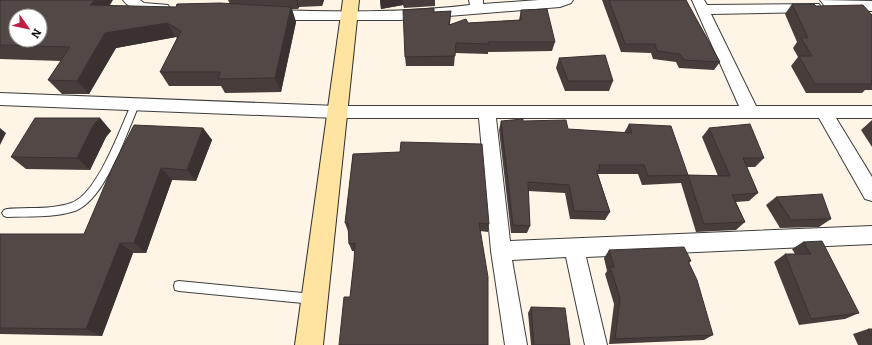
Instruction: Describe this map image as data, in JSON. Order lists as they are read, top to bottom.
{
  "north": "bottom right"
}
